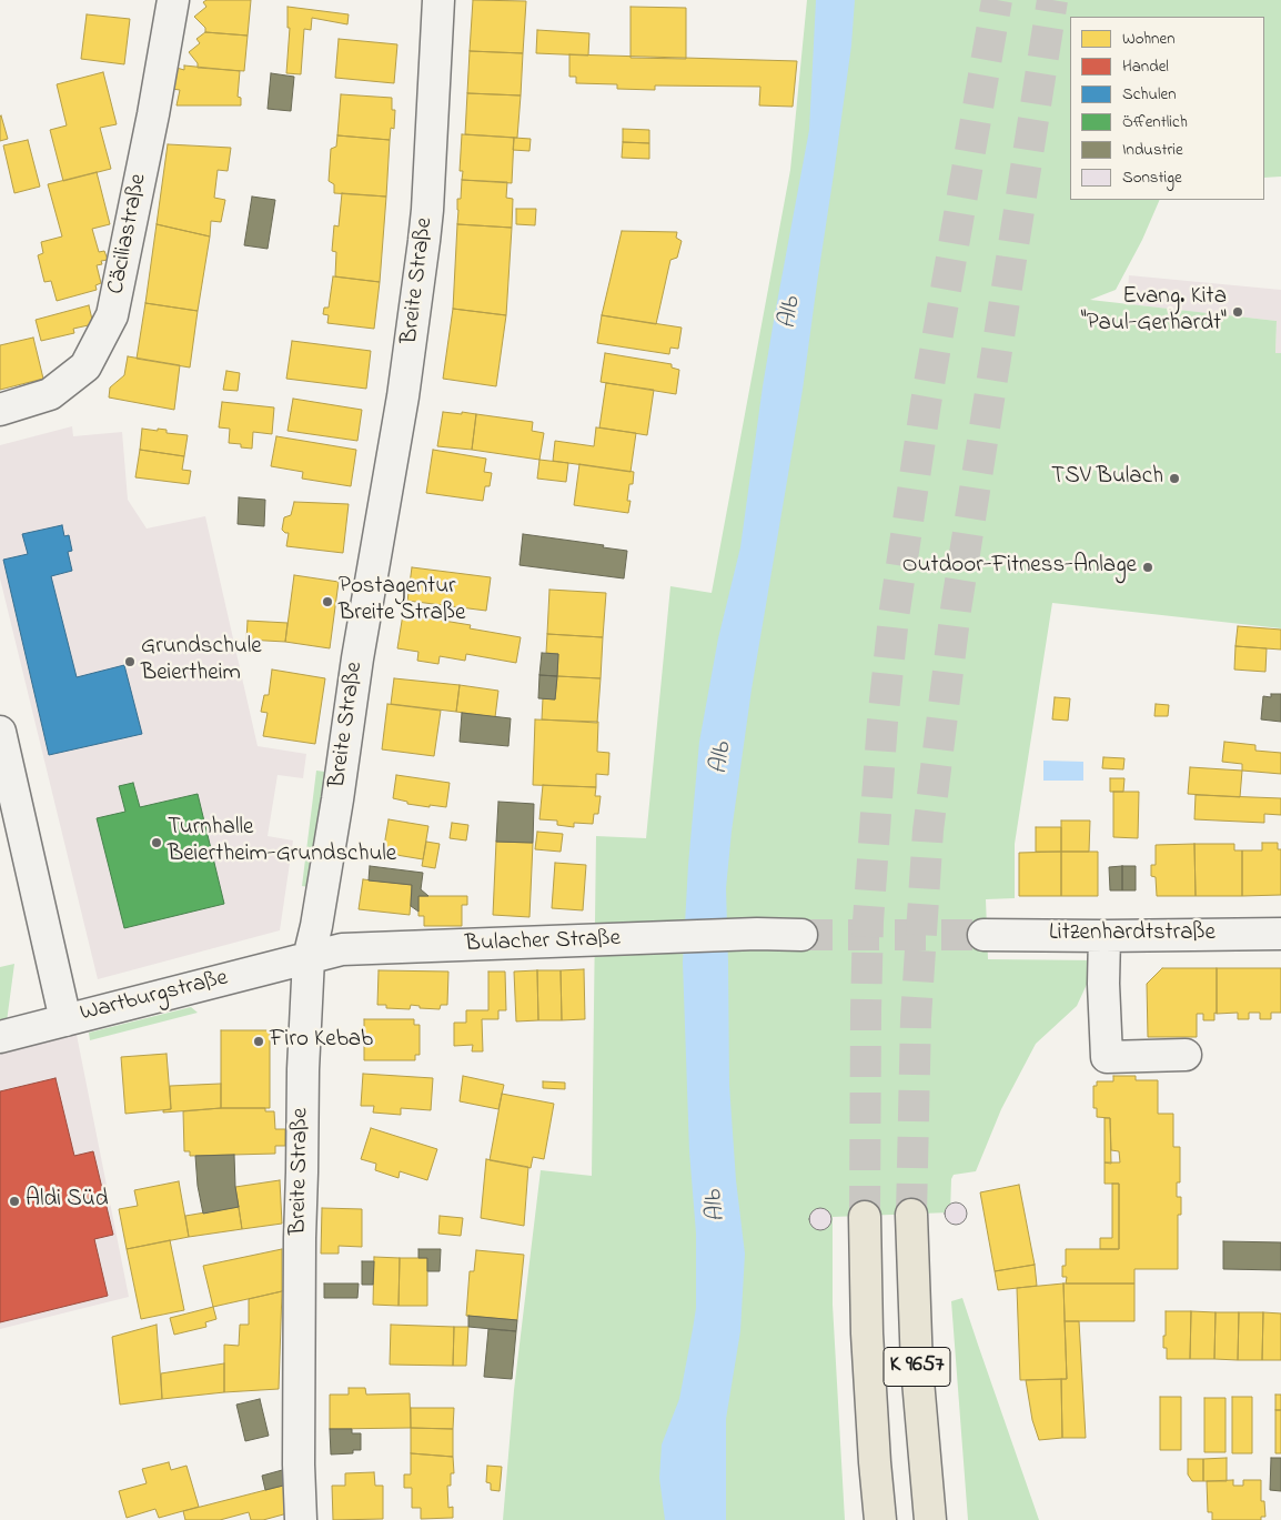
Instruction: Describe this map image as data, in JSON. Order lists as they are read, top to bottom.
{
  "streets": {
    "highway": ["K 9657"],
    "street": [
      "Cäciliastraße",
      "Breite Straße",
      "Litzenhardtstraße",
      "Bulacher Straße",
      "Wartburgstraße"
    ]
  },
  "crossings": [
    ["Breite Straße", "Bulacher Straße"],
    ["Breite Straße", "Wartburgstraße"],
    ["Bulacher Straße", "Wartburgstraße"]
  ],
  "water": ["Alb"],
  "places": [
    "Evang. Kita \"Paul-Gerhardt\"",
    "TSV Bulach",
    "Outdoor-Fitness-Anlage",
    "Postagentur Breite Straße",
    "Grundschule Beiertheim",
    "Turnhalle Beiertheim-Grundschule",
    "Firo Kebab",
    "Aldi Süd"
  ],
  "legend": [
    "Wohnen",
    "Handel",
    "Schulen",
    "Öffentlich",
    "Industrie",
    "Sonstige"
  ]
}
